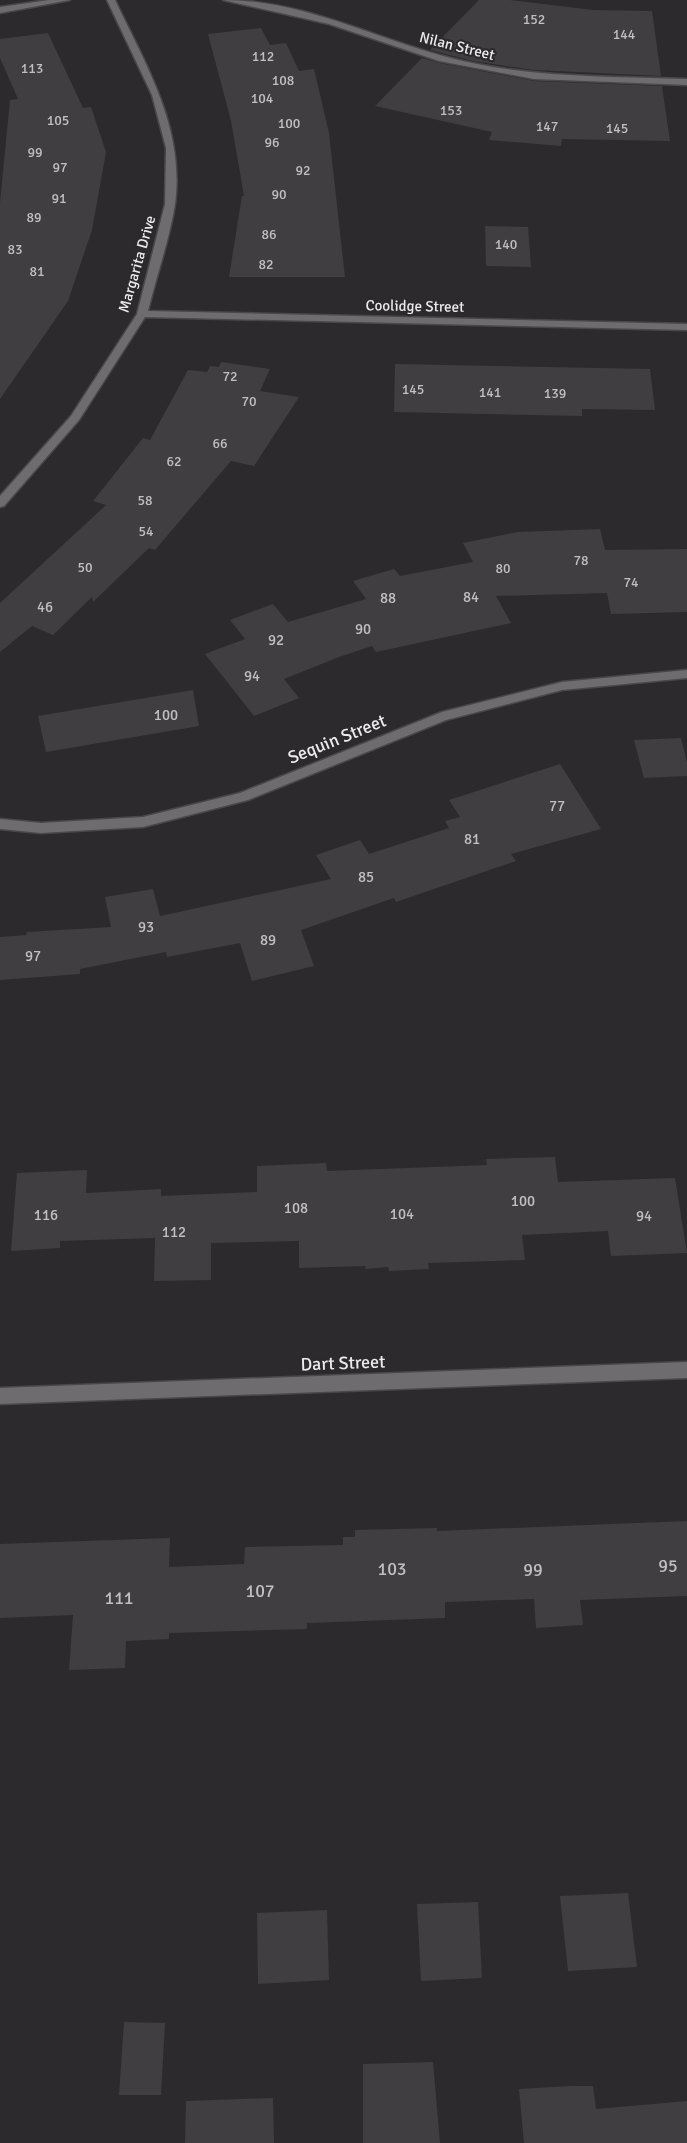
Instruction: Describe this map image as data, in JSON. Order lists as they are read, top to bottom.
{
  "streets": {
    "street": [
      "Nilan Street",
      "Margarita Drive",
      "Coolidge Street",
      "Sequin Street",
      "Dart Street"
    ]
  },
  "crossings": [
    ["Margarita Drive", "Coolidge Street"]
  ],
  "house_numbers": [
    "152",
    "144",
    "112",
    "113",
    "108",
    "104",
    "153",
    "105",
    "100",
    "147",
    "145",
    "96",
    "99",
    "97",
    "92",
    "90",
    "91",
    "89",
    "86",
    "140",
    "83",
    "82",
    "81",
    "72",
    "145",
    "141",
    "139",
    "70",
    "66",
    "62",
    "58",
    "54",
    "78",
    "50",
    "80",
    "74",
    "84",
    "88",
    "46",
    "90",
    "92",
    "94",
    "100",
    "77",
    "81",
    "85",
    "93",
    "89",
    "97",
    "100",
    "108",
    "104",
    "116",
    "94",
    "112",
    "95",
    "103",
    "99",
    "107",
    "111"
  ]
}
